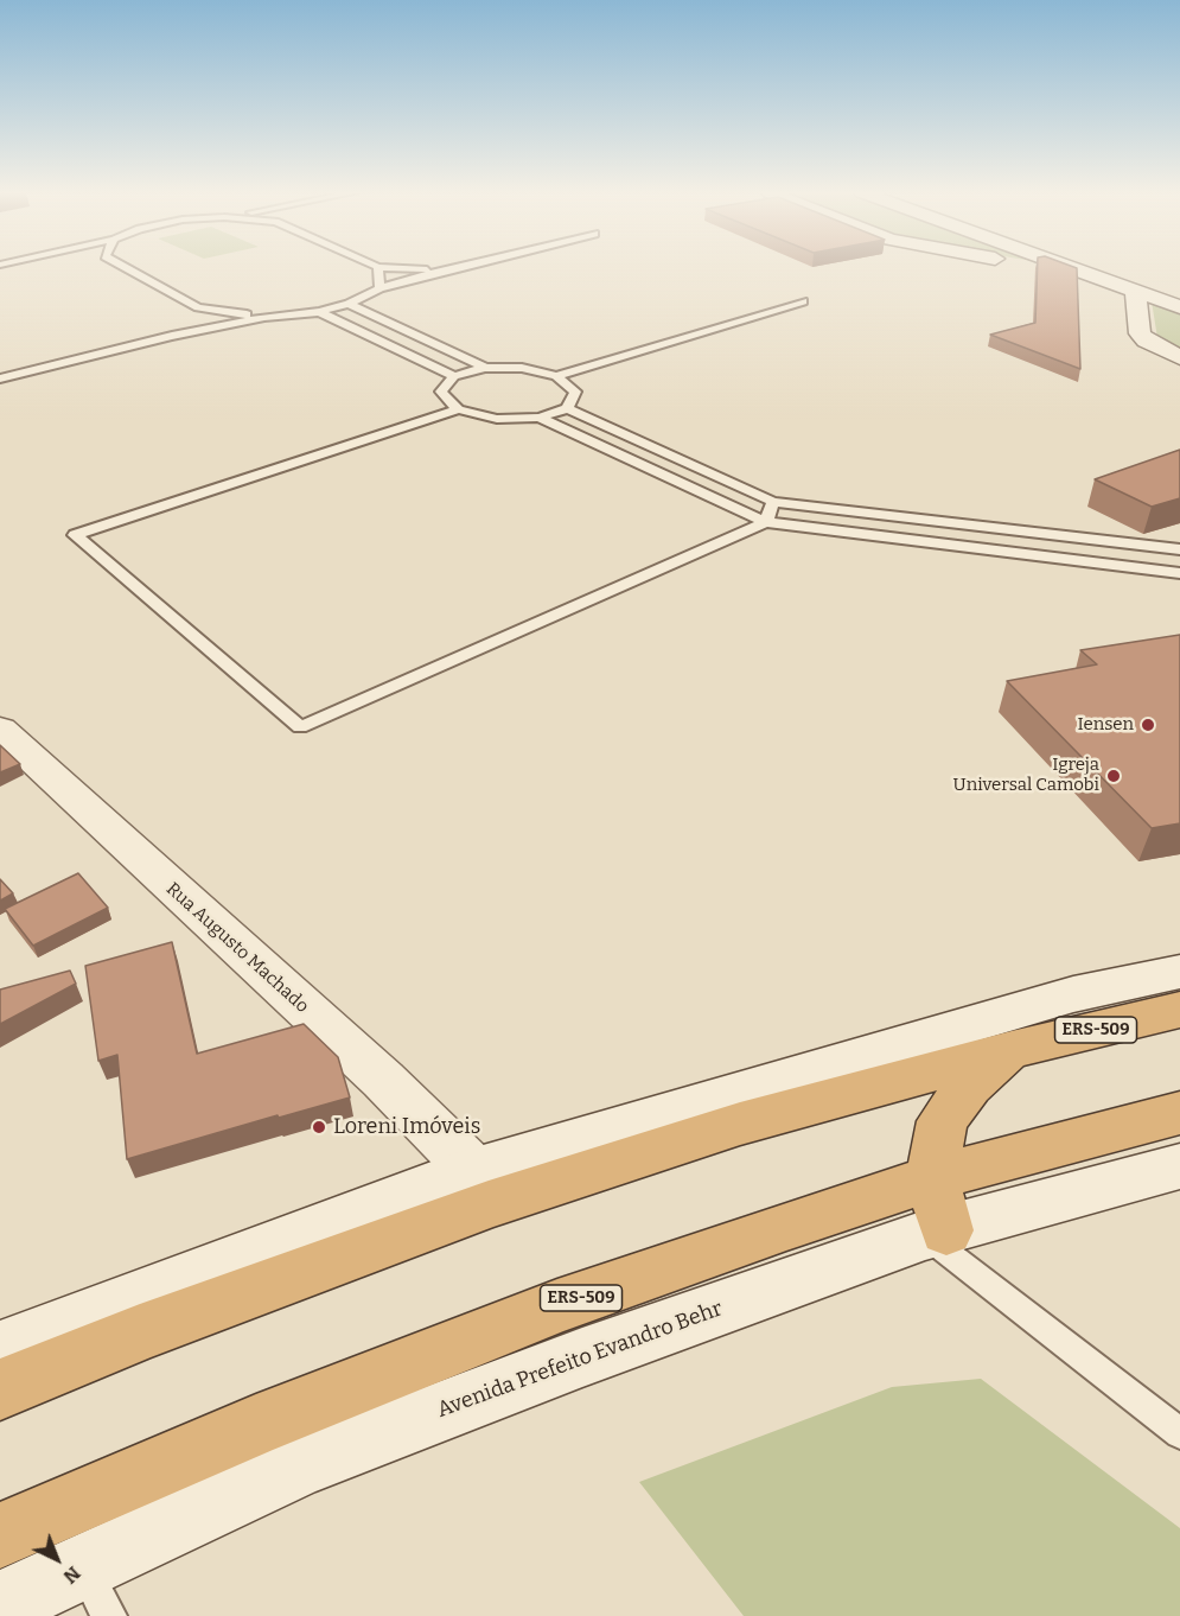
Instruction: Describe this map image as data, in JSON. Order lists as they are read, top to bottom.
{
  "streets": {
    "highway": ["ERS-509", "Avenida Prefeito Evandro Behr"],
    "street": ["Rua Augusto Machado"]
  },
  "crossings": [
    ["Rua Augusto Machado", "ERS-509"],
    ["ERS-509", "Avenida Prefeito Evandro Behr"]
  ],
  "places": ["Iensen", "Igreja Universal Camobi", "Loreni Imóveis"],
  "north": "bottom right"
}
